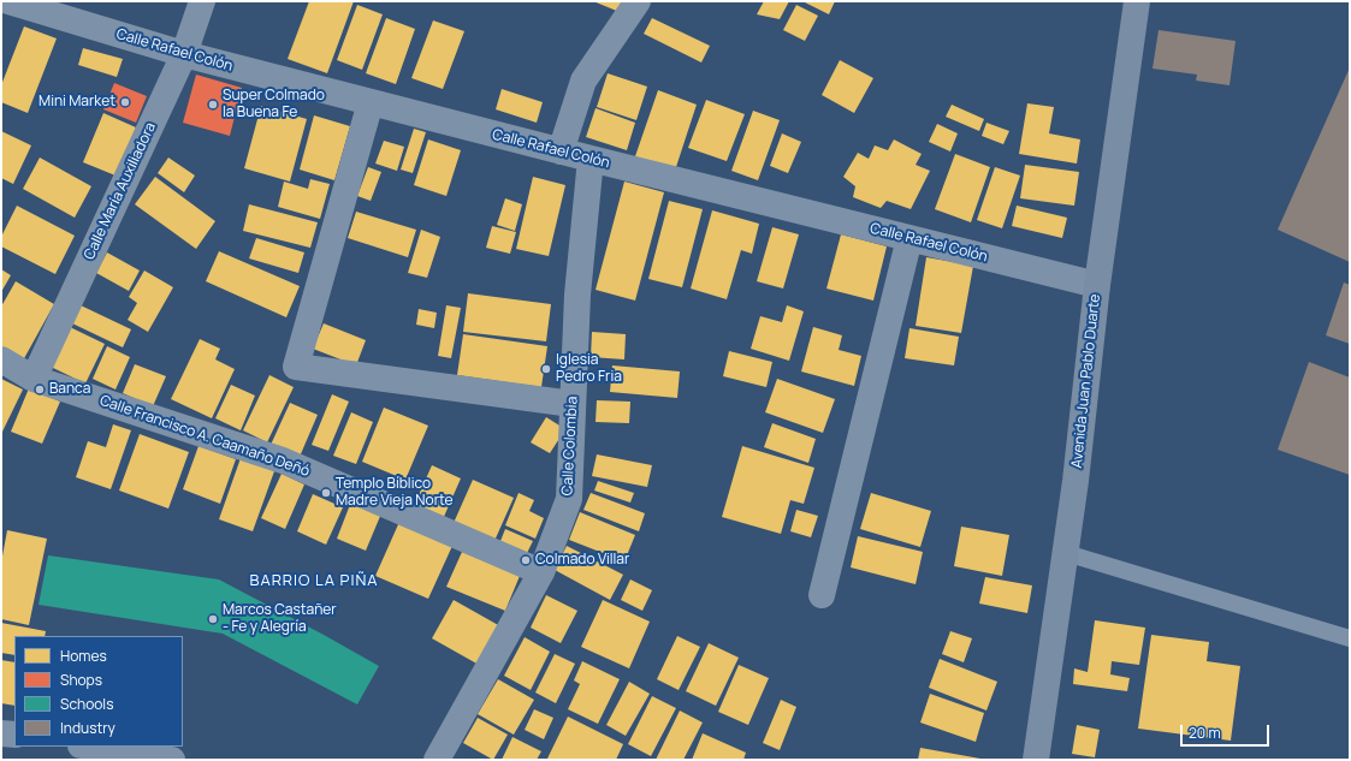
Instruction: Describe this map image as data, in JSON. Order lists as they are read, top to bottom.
{
  "streets": {
    "main road": ["Avenida Juan Pablo Duarte"],
    "street": [
      "Calle Rafael Colón",
      "Calle María Auxiliadora",
      "Calle Francisco A. Caamaño Deñó",
      "Calle Colombia"
    ]
  },
  "crossings": [
    ["Calle Rafael Colón", "Calle María Auxiliadora"],
    ["Calle Rafael Colón", "Avenida Juan Pablo Duarte"],
    ["Calle Rafael Colón", "Calle Colombia"],
    ["Calle María Auxiliadora", "Calle Francisco A. Caamaño Deñó"],
    ["Calle Francisco A. Caamaño Deñó", "Calle Colombia"]
  ],
  "districts": ["BARRIO LA PIÑA"],
  "places": [
    "Mini Market",
    "Super Colmado la Buena Fe",
    "Iglesia Pedro Fria",
    "Banca",
    "Templo Bíblico Madre Vieja Norte",
    "Colmado Villar",
    "Marcos Castañer - Fe y Alegría"
  ],
  "legend": [
    "Homes",
    "Shops",
    "Schools",
    "Industry"
  ],
  "scale_bar": "20 m"
}
